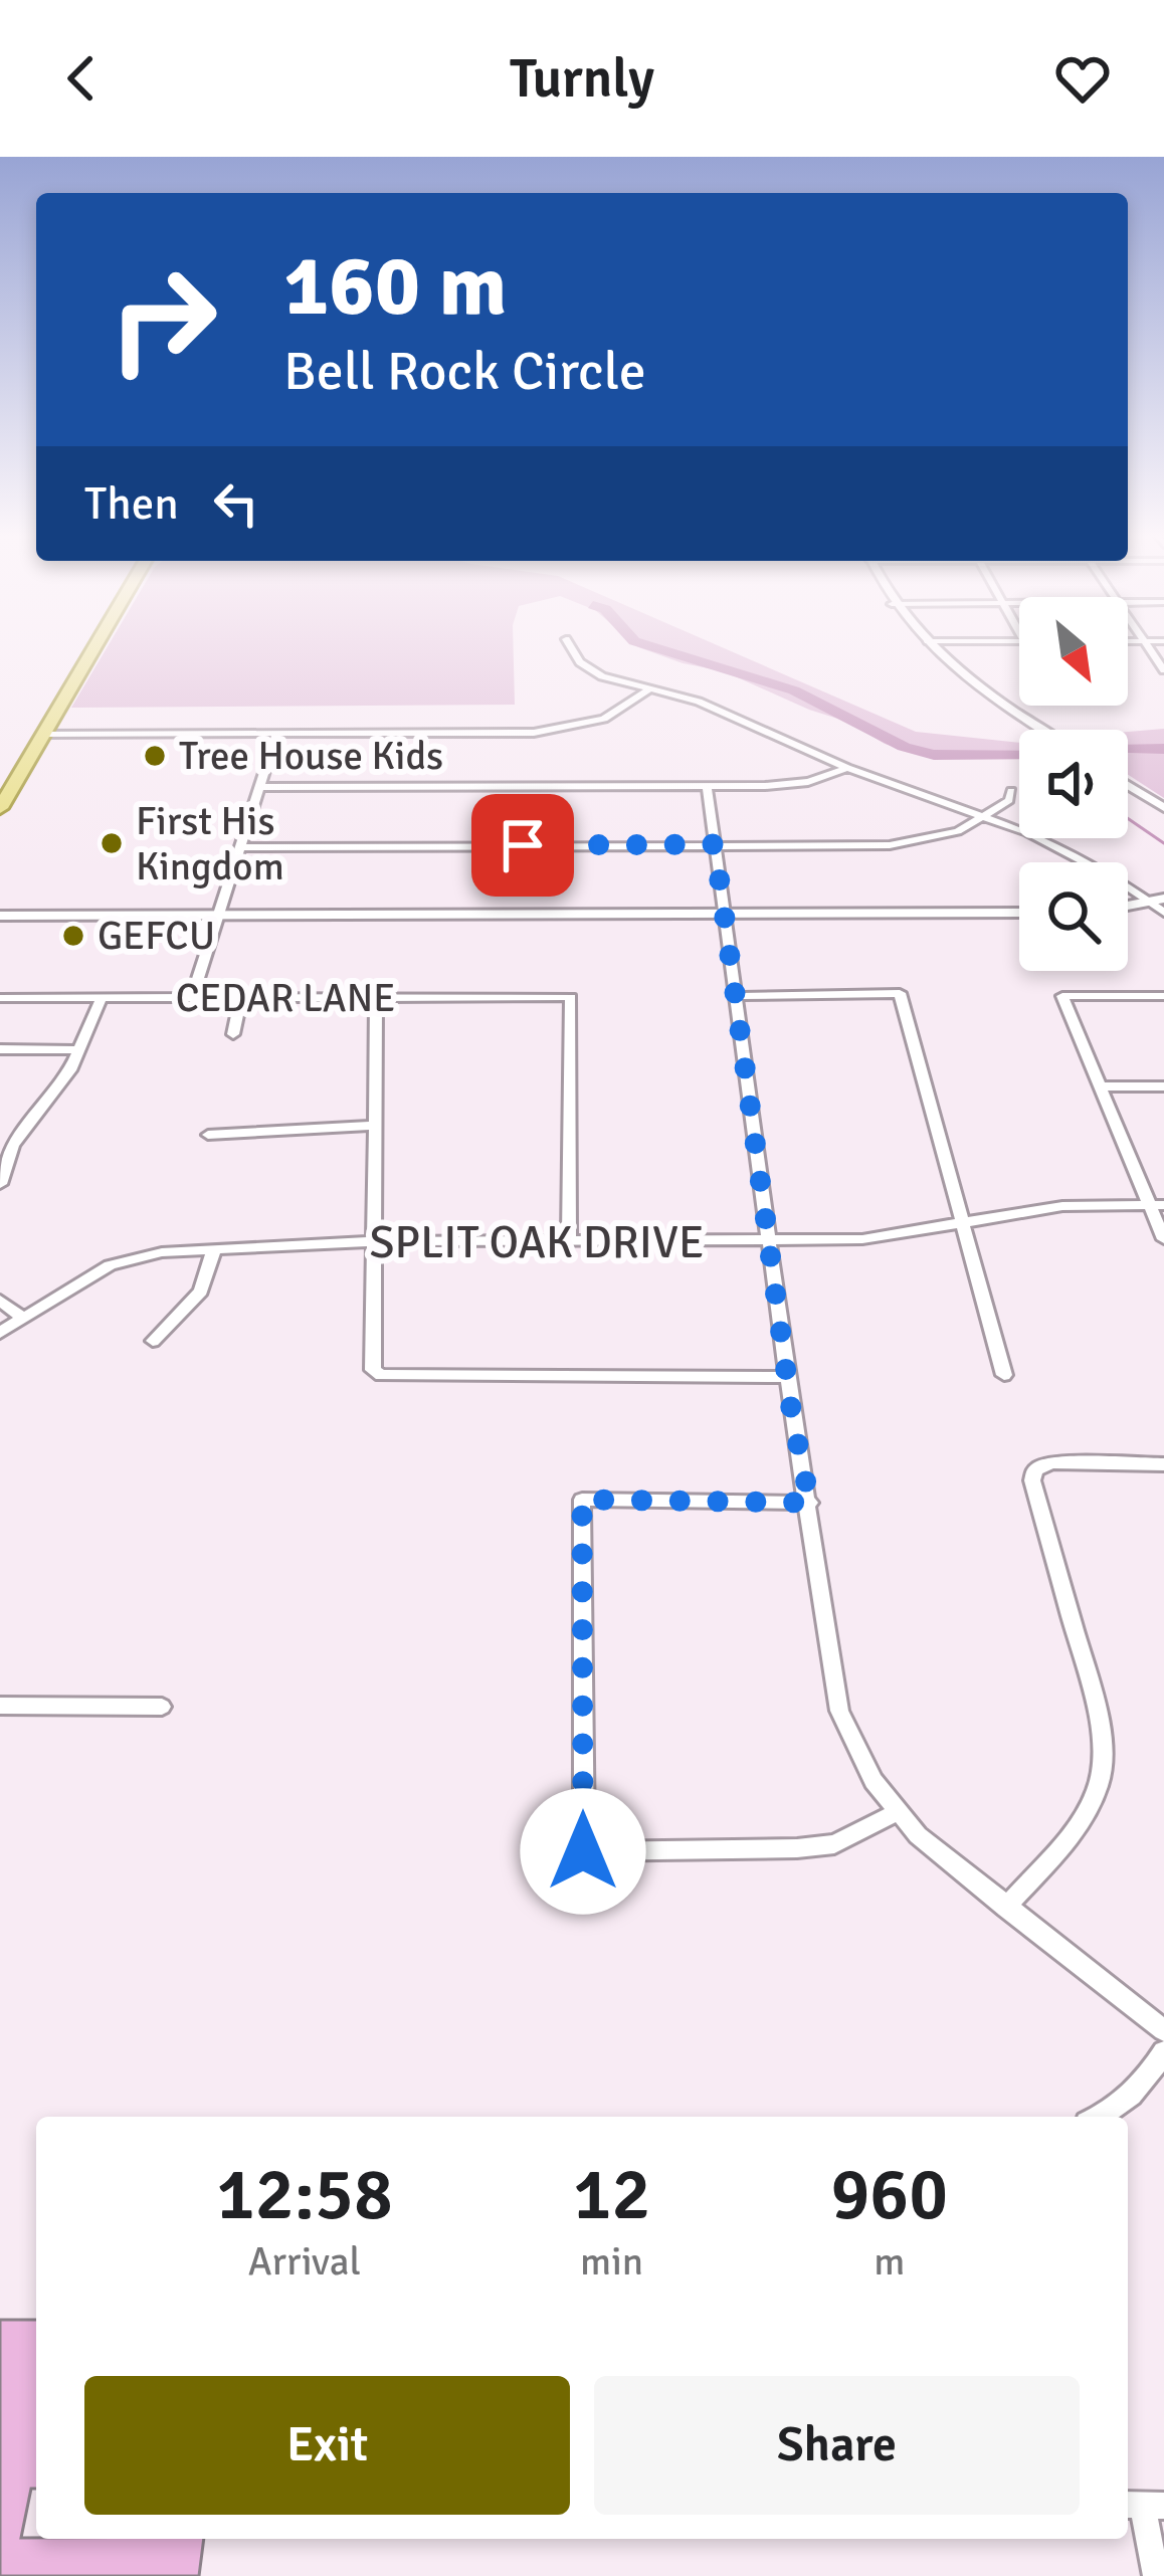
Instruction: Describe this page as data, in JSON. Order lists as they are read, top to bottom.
{
  "streets": {
    "street": ["CEDAR LANE", "SPLIT OAK DRIVE"]
  },
  "crossings": [
    ["CEDAR LANE", "SPLIT OAK DRIVE"]
  ],
  "places": ["Tree House Kids", "First His Kingdom", "GEFCU"],
  "north": "bottom right",
  "page": {
    "header": "Turnly",
    "turn": ["160 m", "Bell Rock Circle"],
    "then": "Then",
    "eta": [
      "12:58",
      "Arrival",
      "12",
      "min",
      "960",
      "m"
    ],
    "buttons": ["Exit", "Share"]
  }
}
